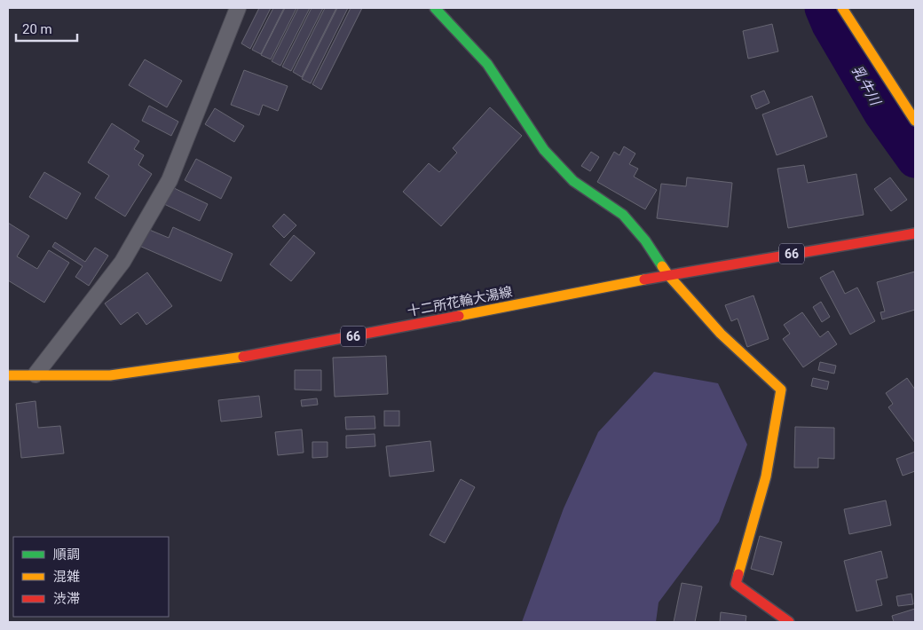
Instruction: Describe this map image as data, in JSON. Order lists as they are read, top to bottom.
{
  "streets": {
    "street": ["66", "十二所花輪大湯線"]
  },
  "water": ["乳牛川"],
  "legend": ["順調", "混雑", "渋滞"],
  "scale_bar": "20 m"
}
